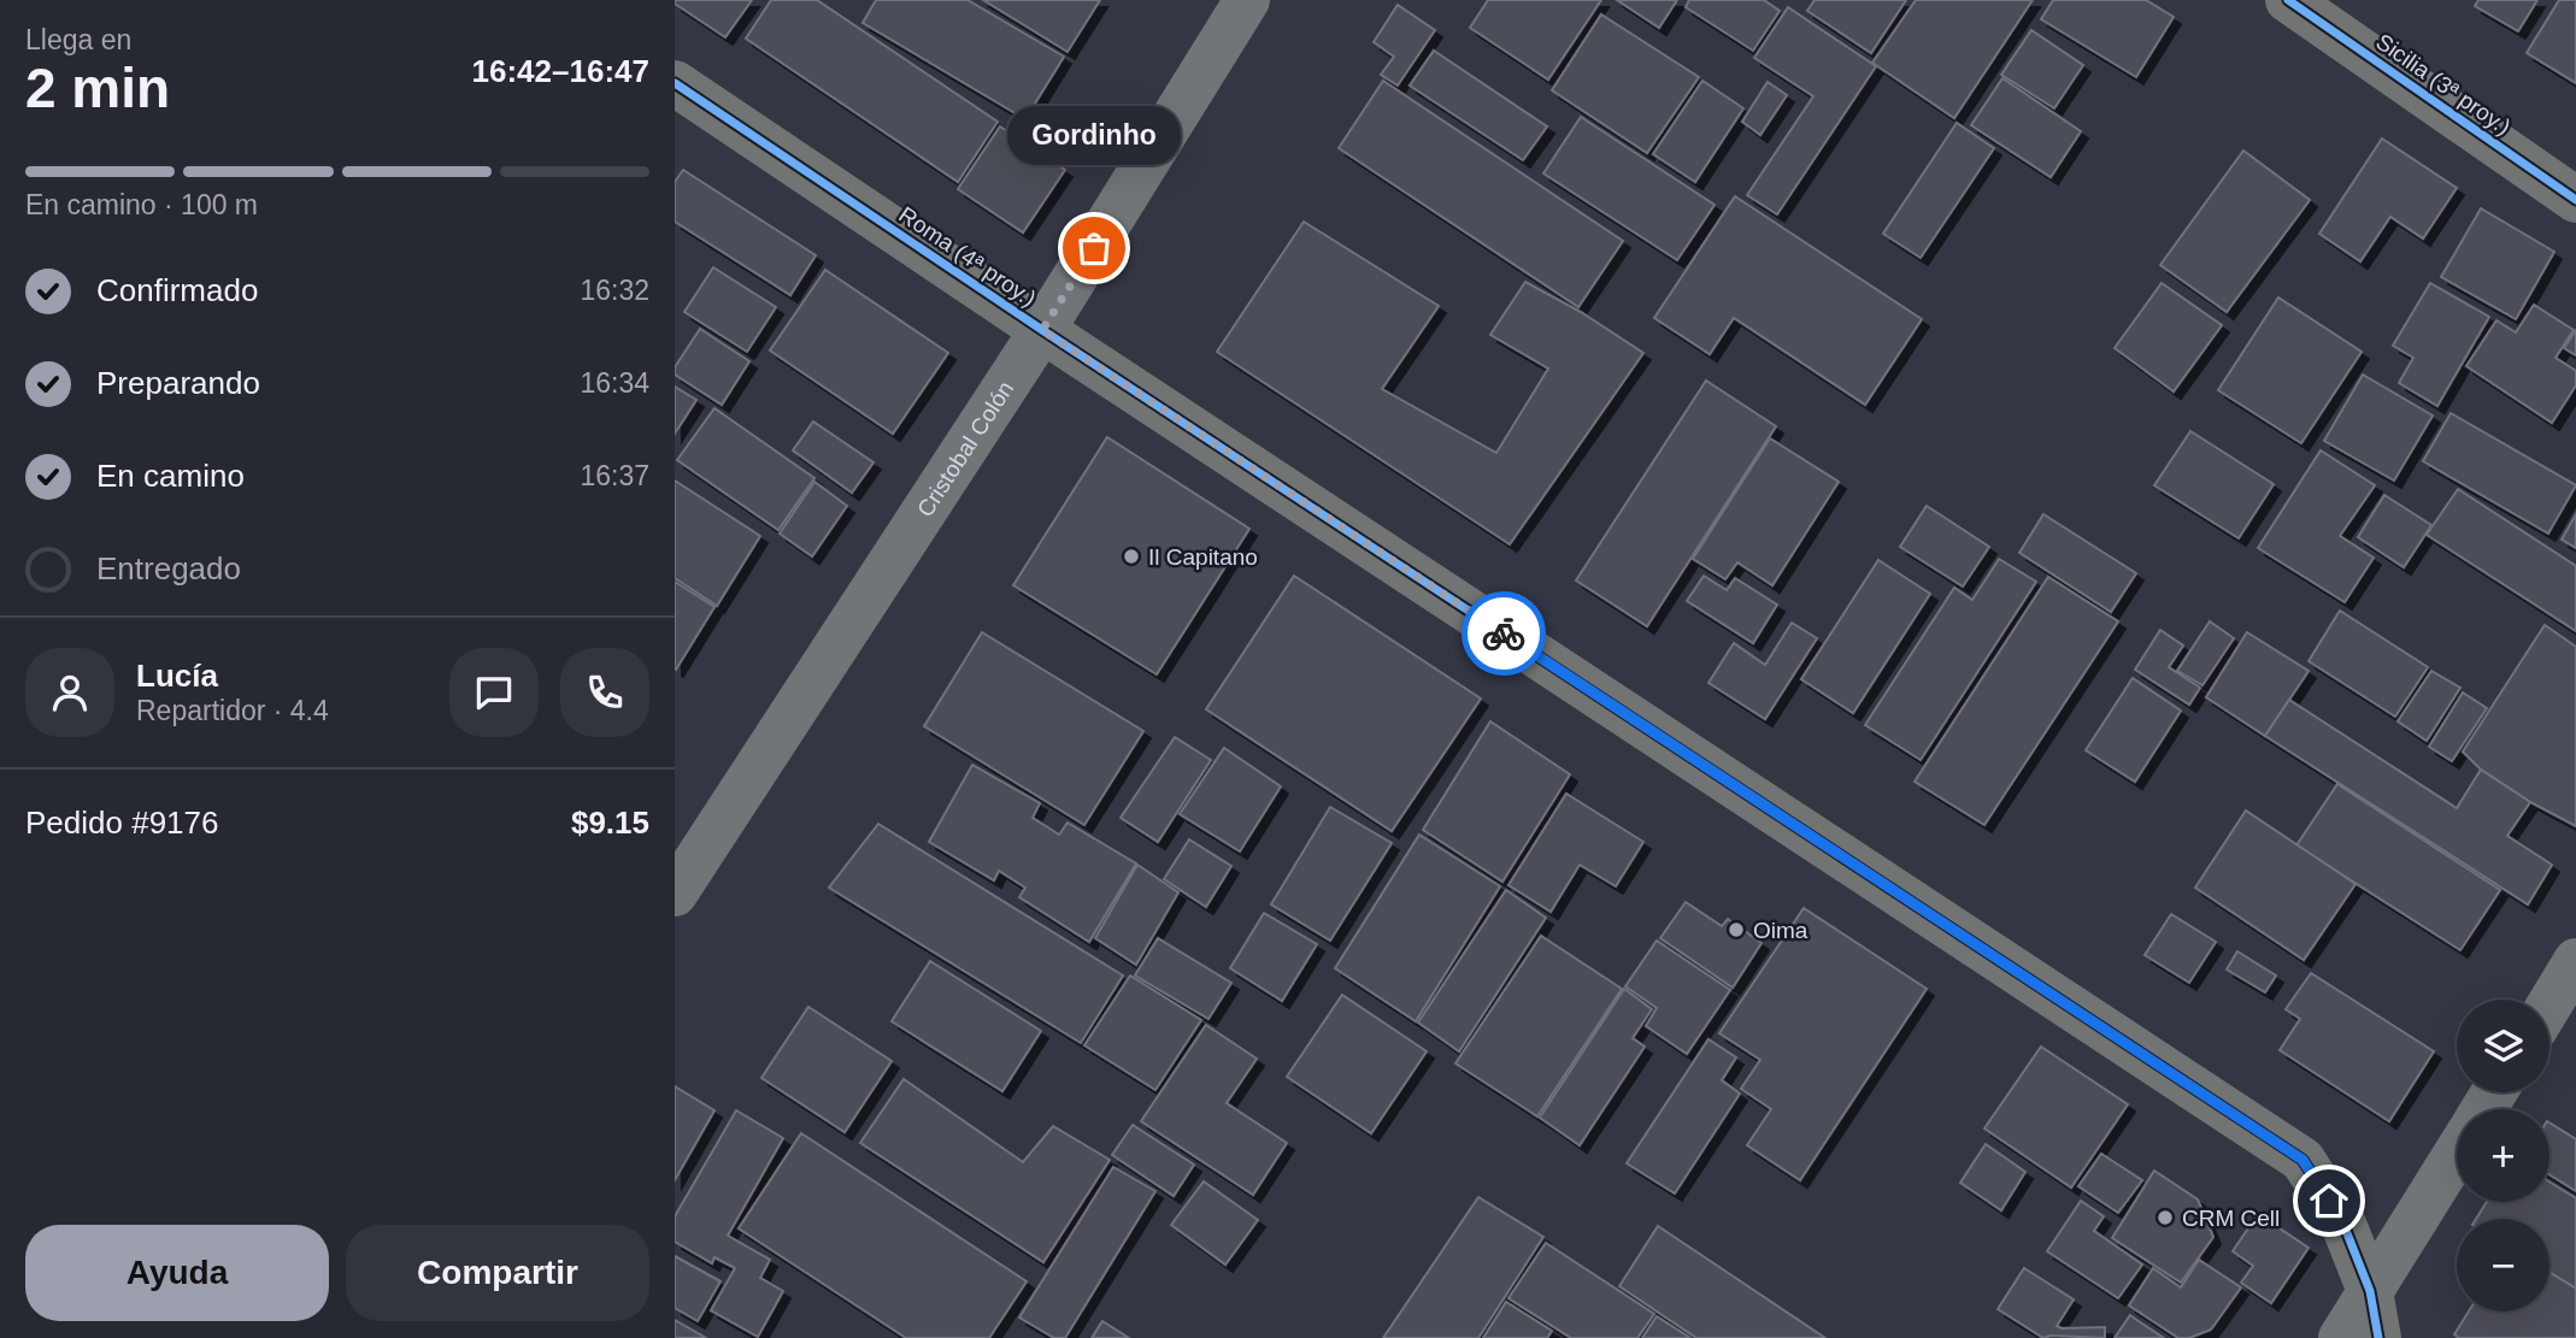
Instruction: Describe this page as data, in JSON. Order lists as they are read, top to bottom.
{
  "streets": {
    "main road": ["Cristobal Colón"],
    "street": ["Sicilia (3ª proy.)", "Roma (4ª proy.)"]
  },
  "crossings": [
    ["Roma (4ª proy.)", "Cristobal Colón"]
  ],
  "places": [
    "Gordinho",
    "Il Capitano",
    "Oima",
    "CRM Cell"
  ],
  "page": {
    "heading": ["2 min", "Llega en", "16:42–16:47"],
    "panel": [
      "Lucía",
      "Repartidor · 4.4",
      "Pedido #9176",
      "$9.15"
    ],
    "bubble": "Gordinho",
    "bar": "En camino · 100 m",
    "list": [
      ["Confirmado", "16:32"],
      ["Preparando", "16:34"],
      ["En camino", "16:37"],
      "Entregado"
    ],
    "map_buttons": ["+", "−"],
    "buttons": ["Ayuda", "Compartir"]
  }
}
